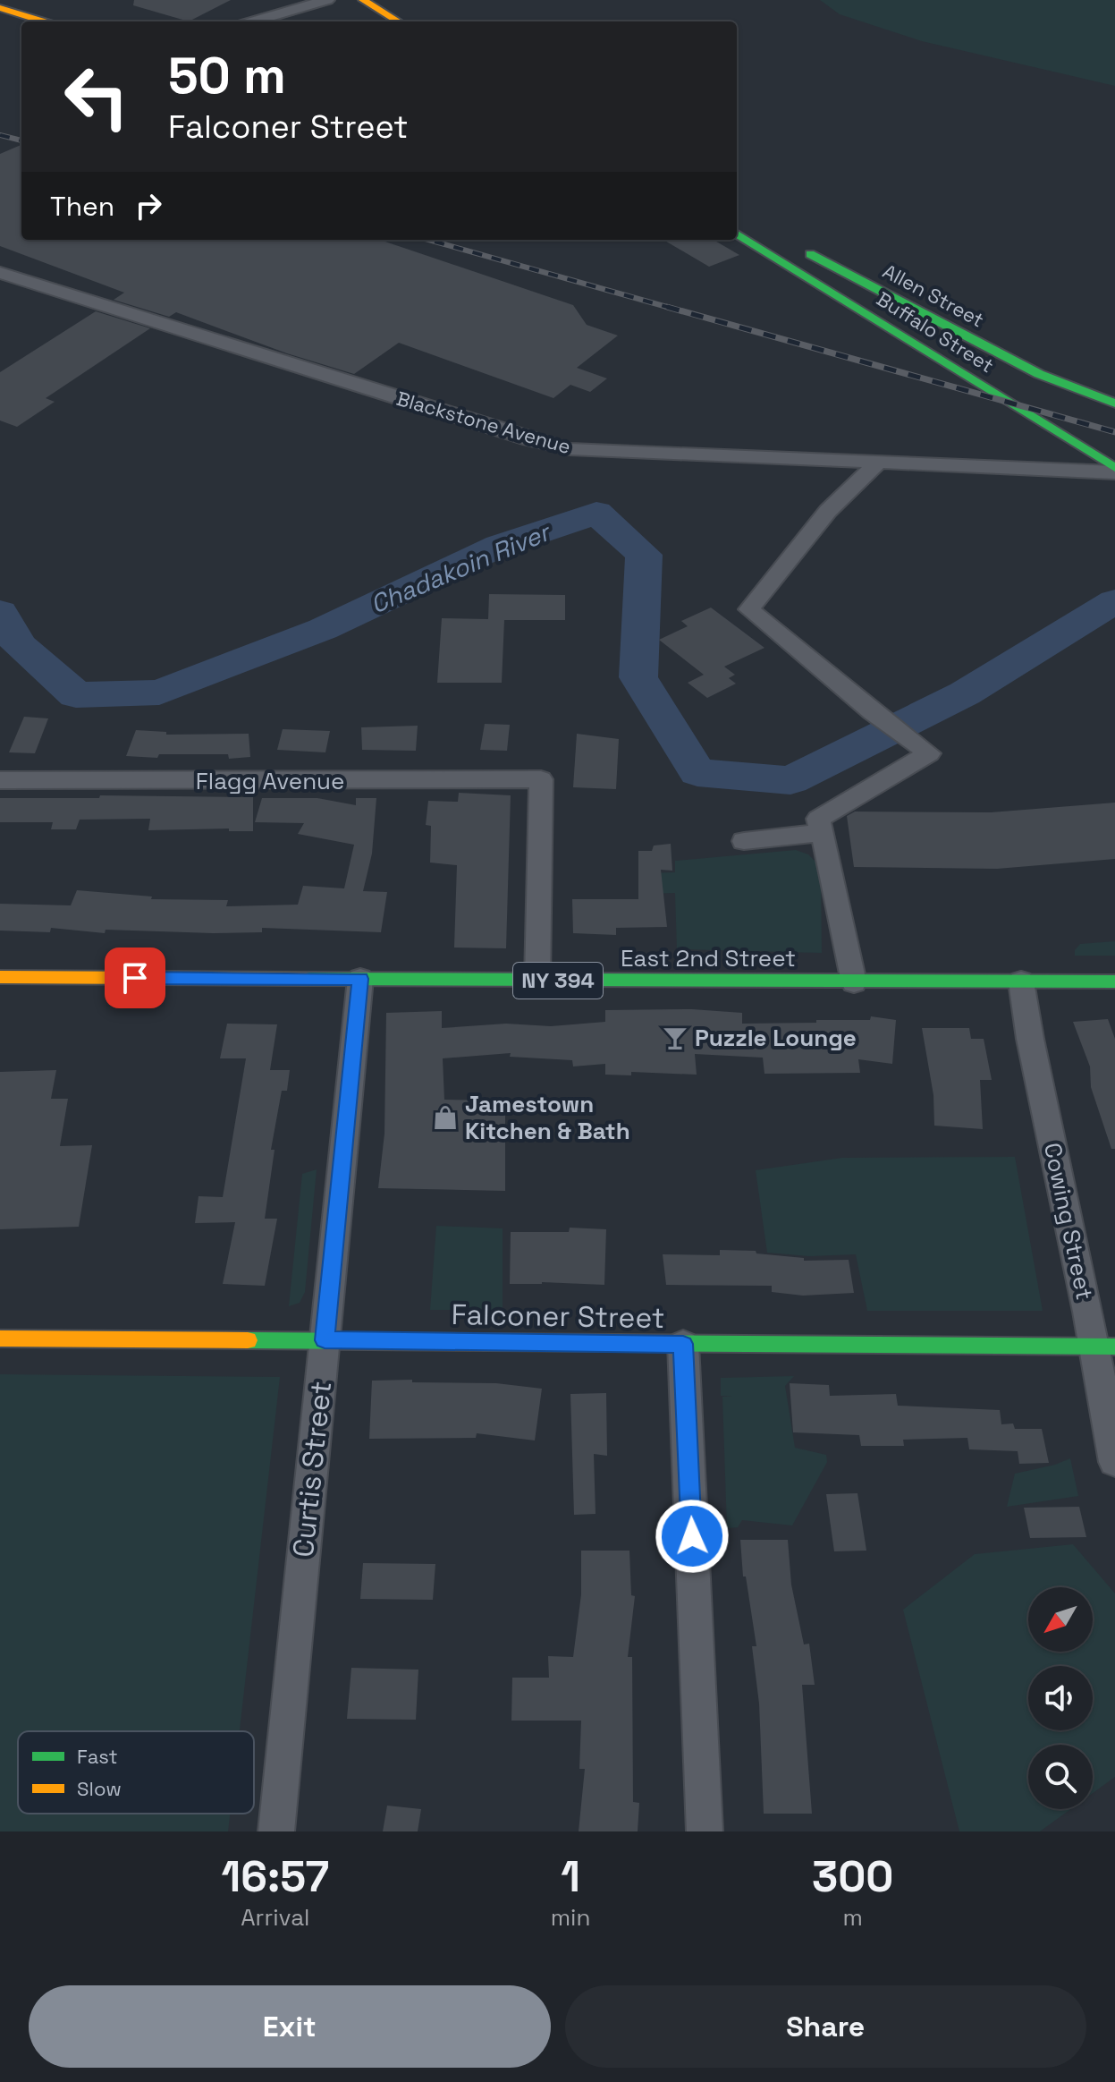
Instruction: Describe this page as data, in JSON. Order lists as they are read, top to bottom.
{
  "streets": {
    "street": [
      "Allen Street",
      "Buffalo Street",
      "Blackstone Avenue",
      "Flagg Avenue",
      "East 2nd Street",
      "NY 394",
      "Cowing Street",
      "Falconer Street",
      "Curtis Street"
    ]
  },
  "crossings": [
    ["Allen Street", "Buffalo Street"],
    ["Buffalo Street", "Blackstone Avenue"],
    ["Flagg Avenue", "East 2nd Street"],
    ["East 2nd Street", "Cowing Street"],
    ["East 2nd Street", "Curtis Street"],
    ["Cowing Street", "Falconer Street"],
    ["Falconer Street", "Curtis Street"]
  ],
  "water": ["Chadakoin River"],
  "places": {
    "bar": ["Puzzle Lounge"],
    "shop": ["Jamestown Kitchen & Bath"]
  },
  "legend": ["Fast", "Slow"],
  "north": "bottom left",
  "page": {
    "turn": ["50 m", "Falconer Street"],
    "then": "Then",
    "eta": [
      "16:57",
      "Arrival",
      "1",
      "min",
      "300",
      "m"
    ],
    "buttons": ["Exit", "Share"]
  }
}
